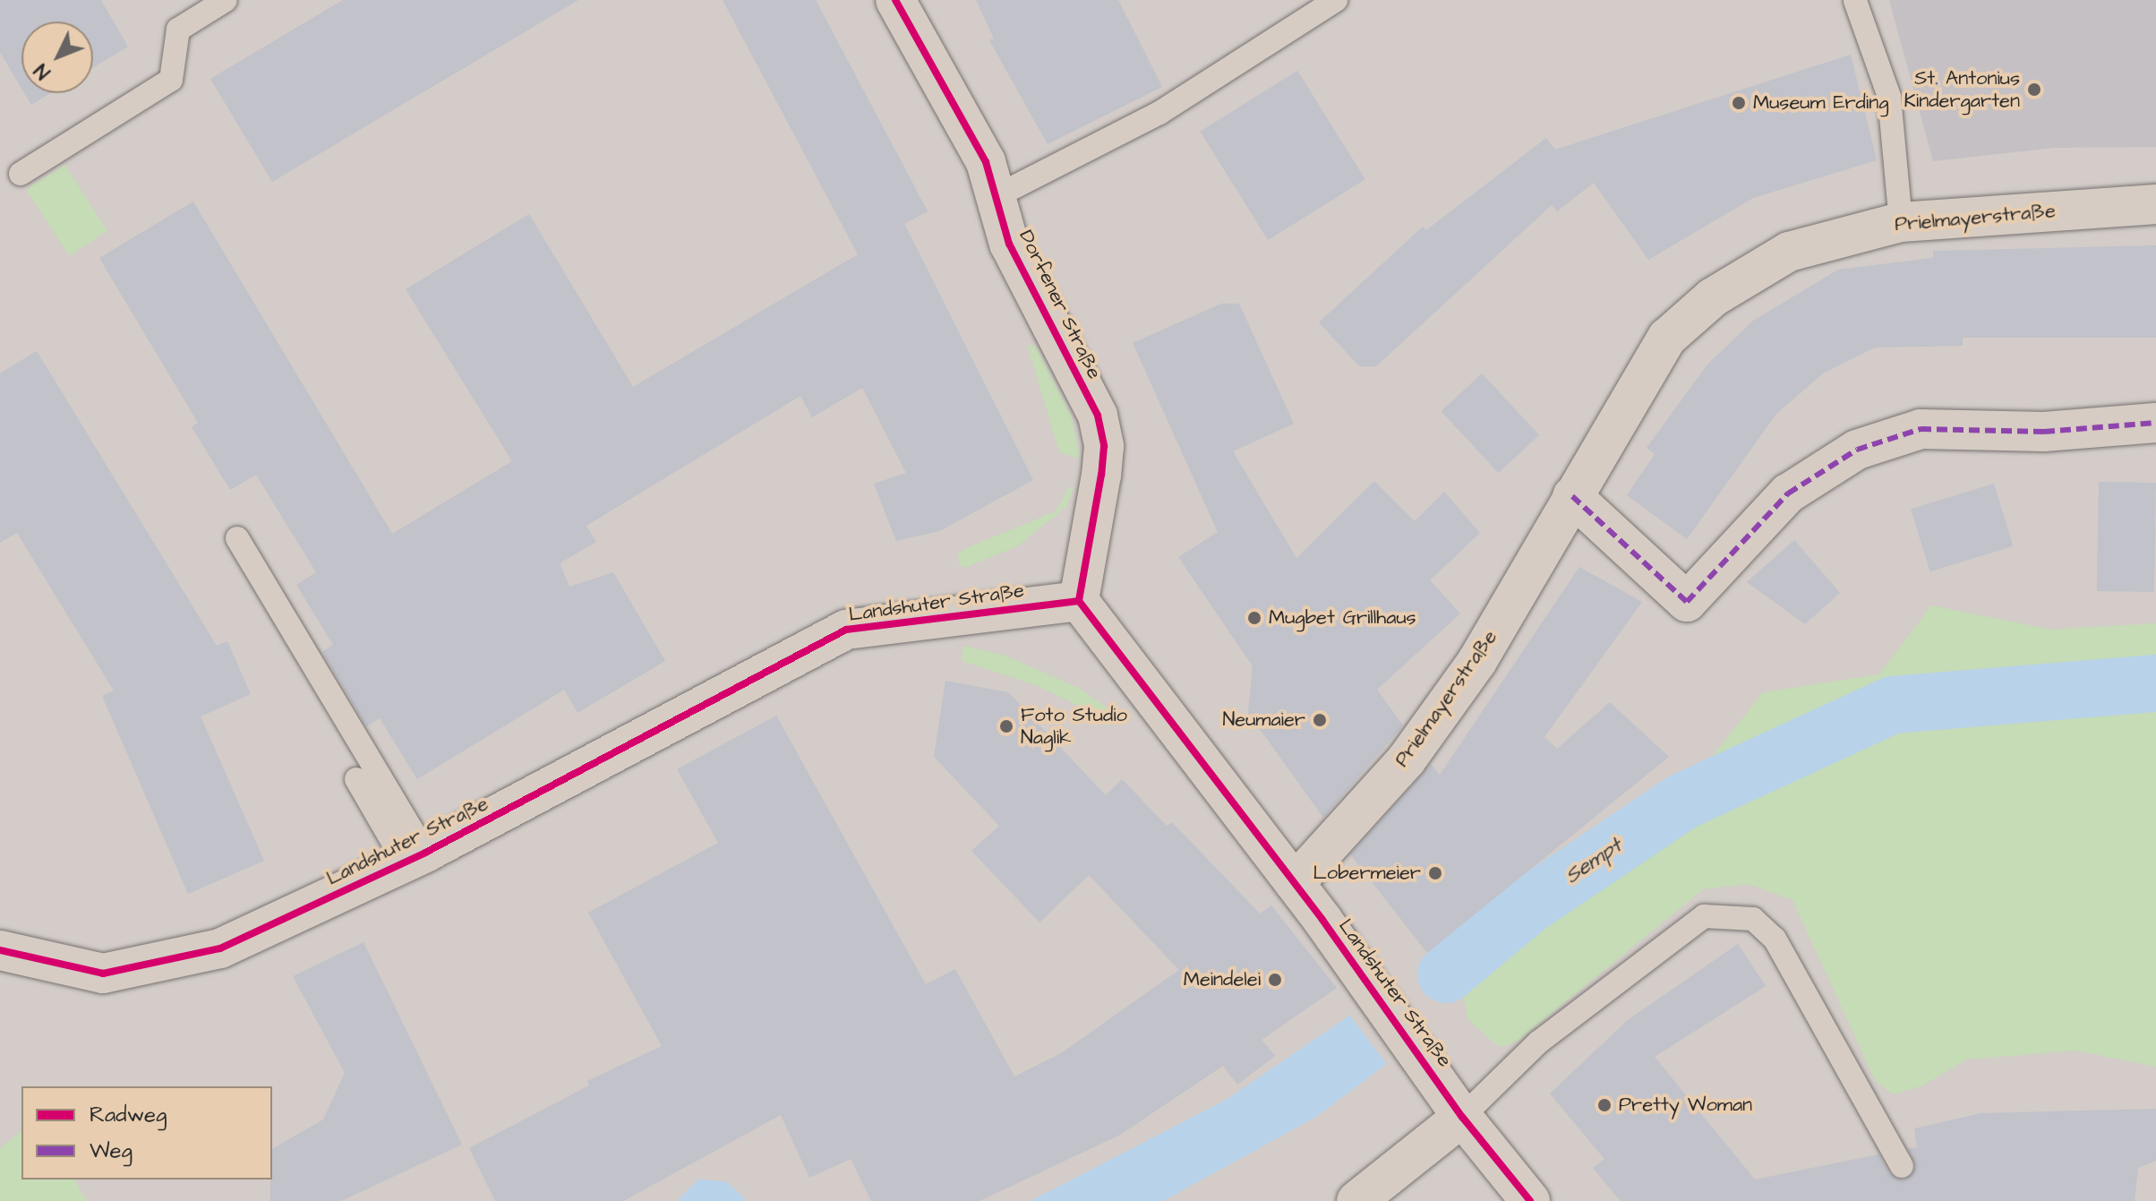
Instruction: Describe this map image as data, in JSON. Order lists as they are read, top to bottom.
{
  "streets": {
    "street": ["Prielmayerstraße", "Dorfener Straße", "Landshuter Straße"]
  },
  "crossings": [
    ["Prielmayerstraße", "Landshuter Straße"],
    ["Dorfener Straße", "Landshuter Straße"]
  ],
  "water": ["Sempt"],
  "places": [
    "St. Antonius Kindergarten",
    "Museum Erding",
    "Mugbet Grillhaus",
    "Neumaier",
    "Foto Studio Naglik",
    "Lobermeier",
    "Meindelei",
    "Pretty Woman"
  ],
  "legend": ["Radweg", "Weg"],
  "north": "bottom left"
}
